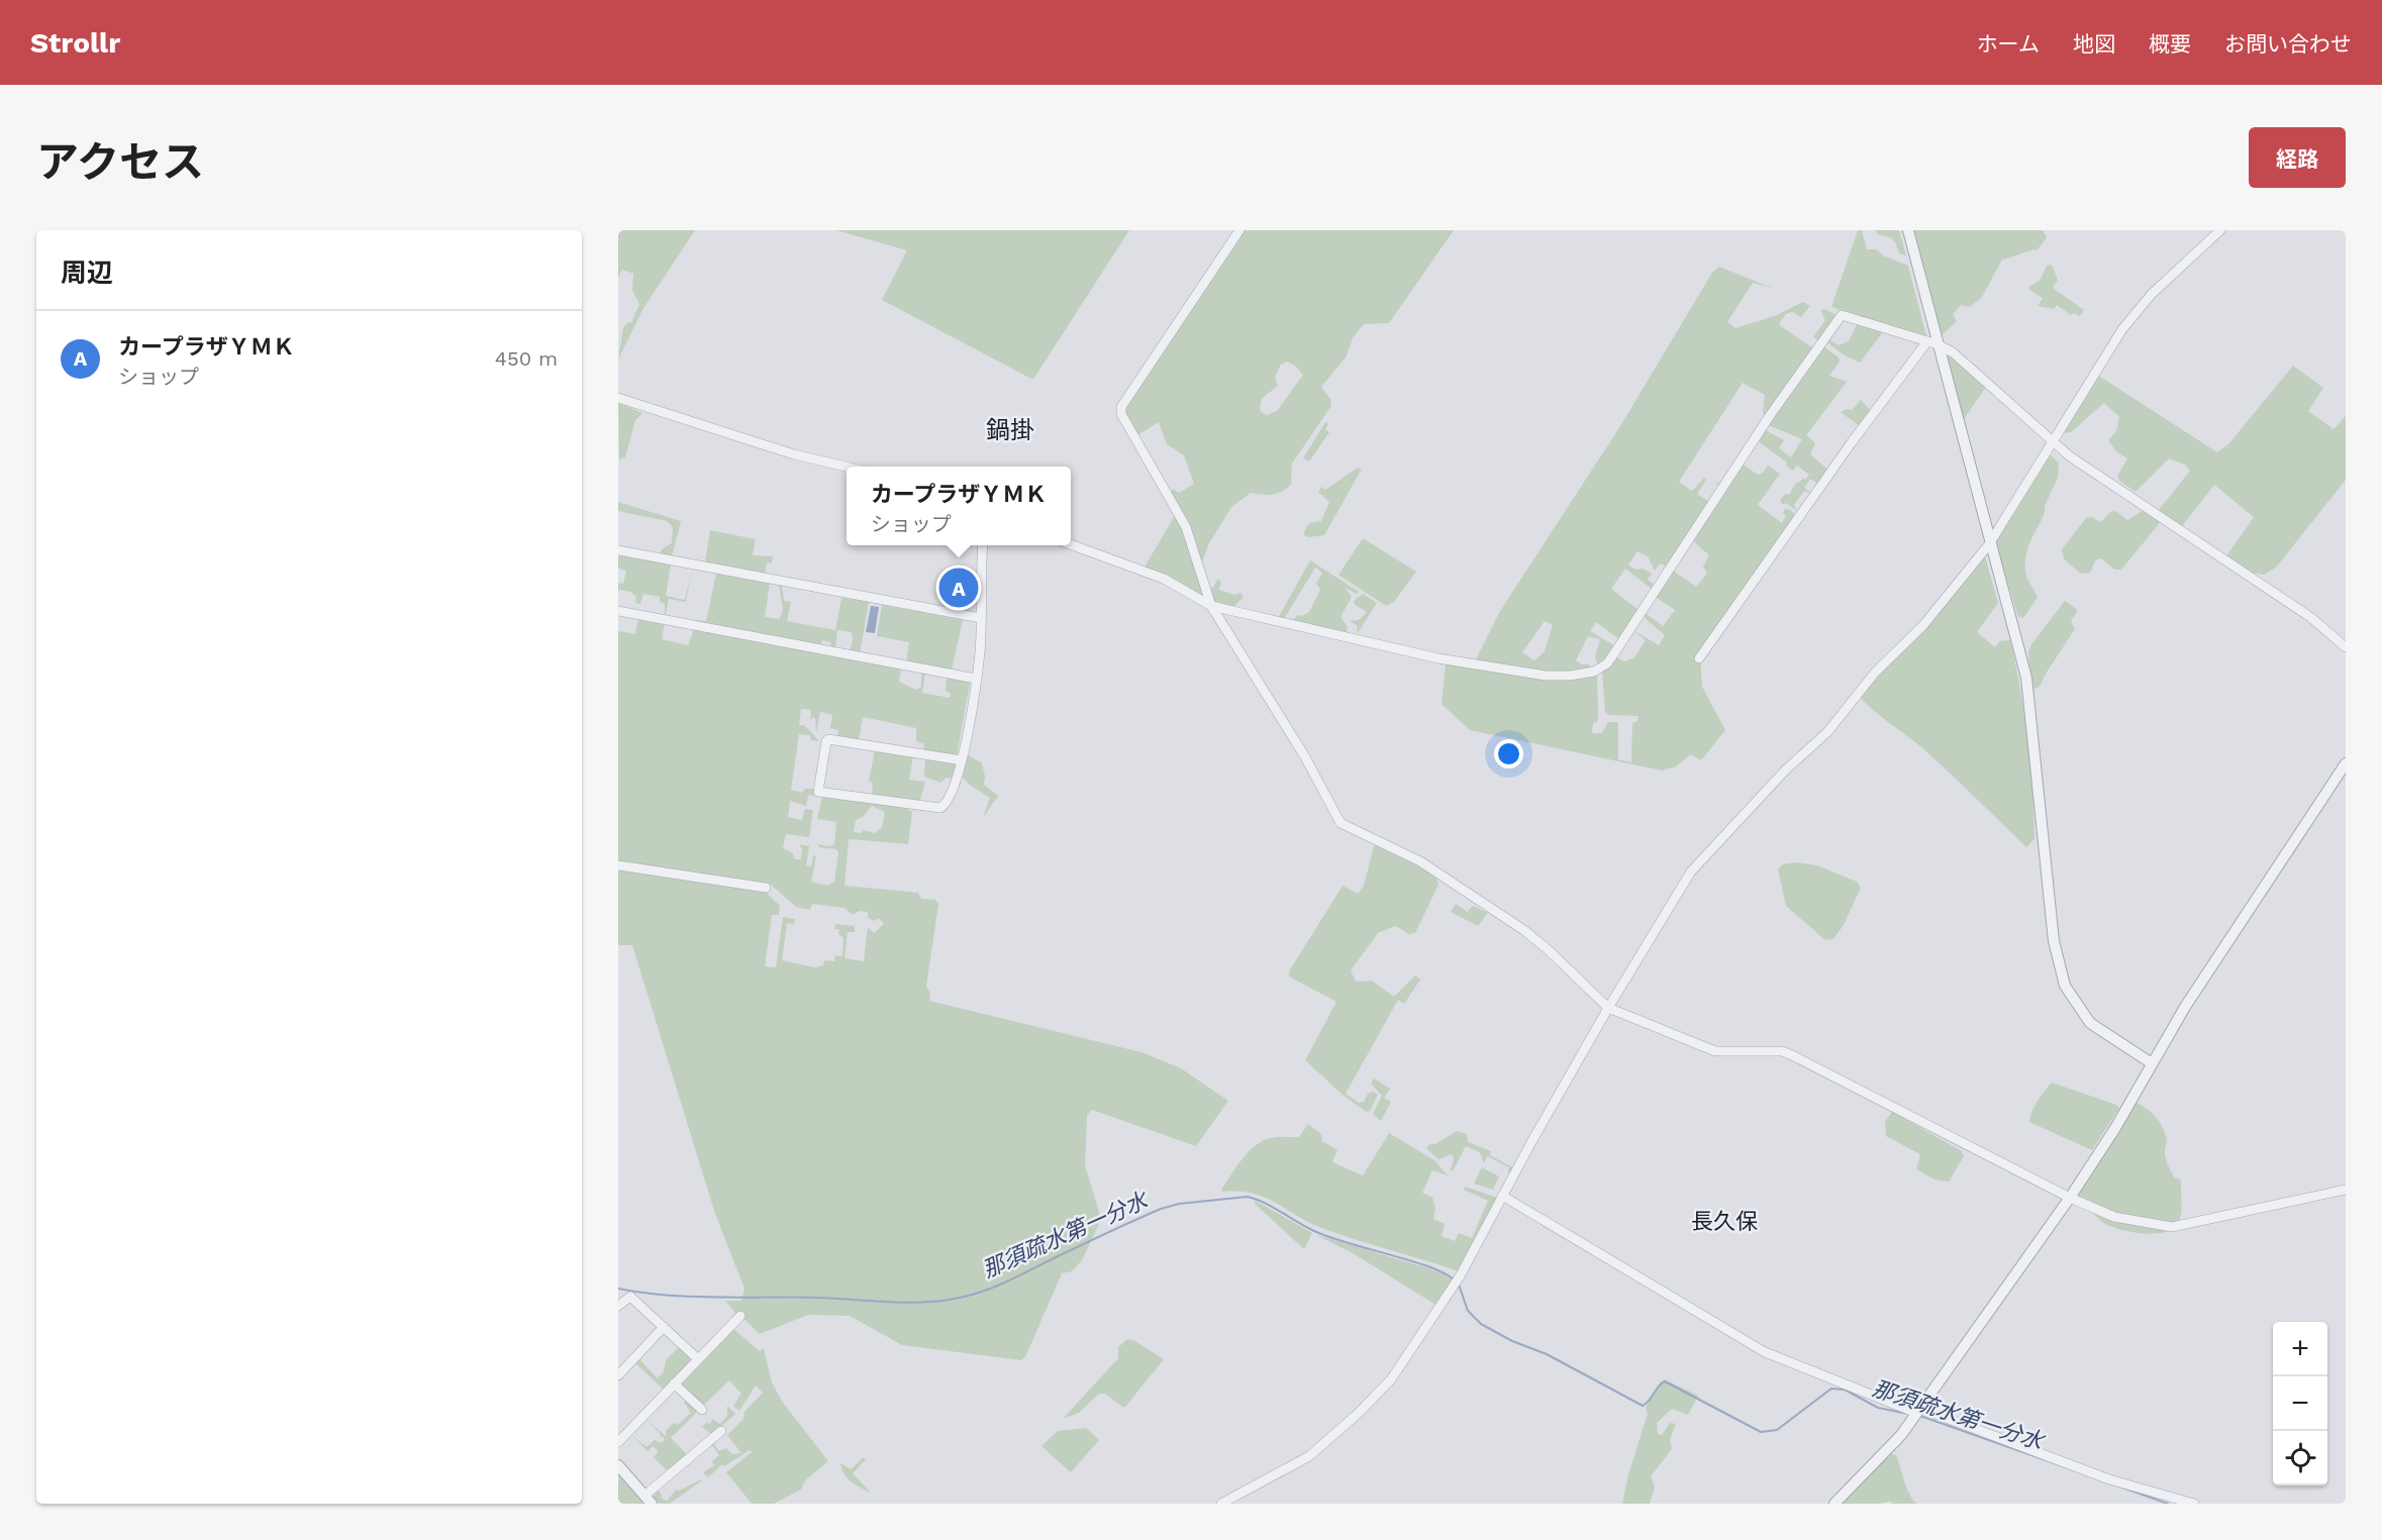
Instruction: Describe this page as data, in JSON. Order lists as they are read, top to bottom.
{
  "districts": ["鍋掛", "長久保"],
  "water": ["那須疏水第一分水"],
  "page": {
    "header": "Strollr",
    "nav": [
      "ホーム",
      "地図",
      "概要",
      "お問い合わせ"
    ],
    "title": "アクセス",
    "buttons": "経路",
    "heading": "周辺",
    "list": [
      {
        "mark": "A",
        "name": "カープラザＹＭＫ",
        "note": "ショップ",
        "value": "450 m"
      }
    ],
    "popup": ["カープラザＹＭＫ", "ショップ"],
    "pins": "A",
    "map_buttons": ["+", "−"]
  }
}
